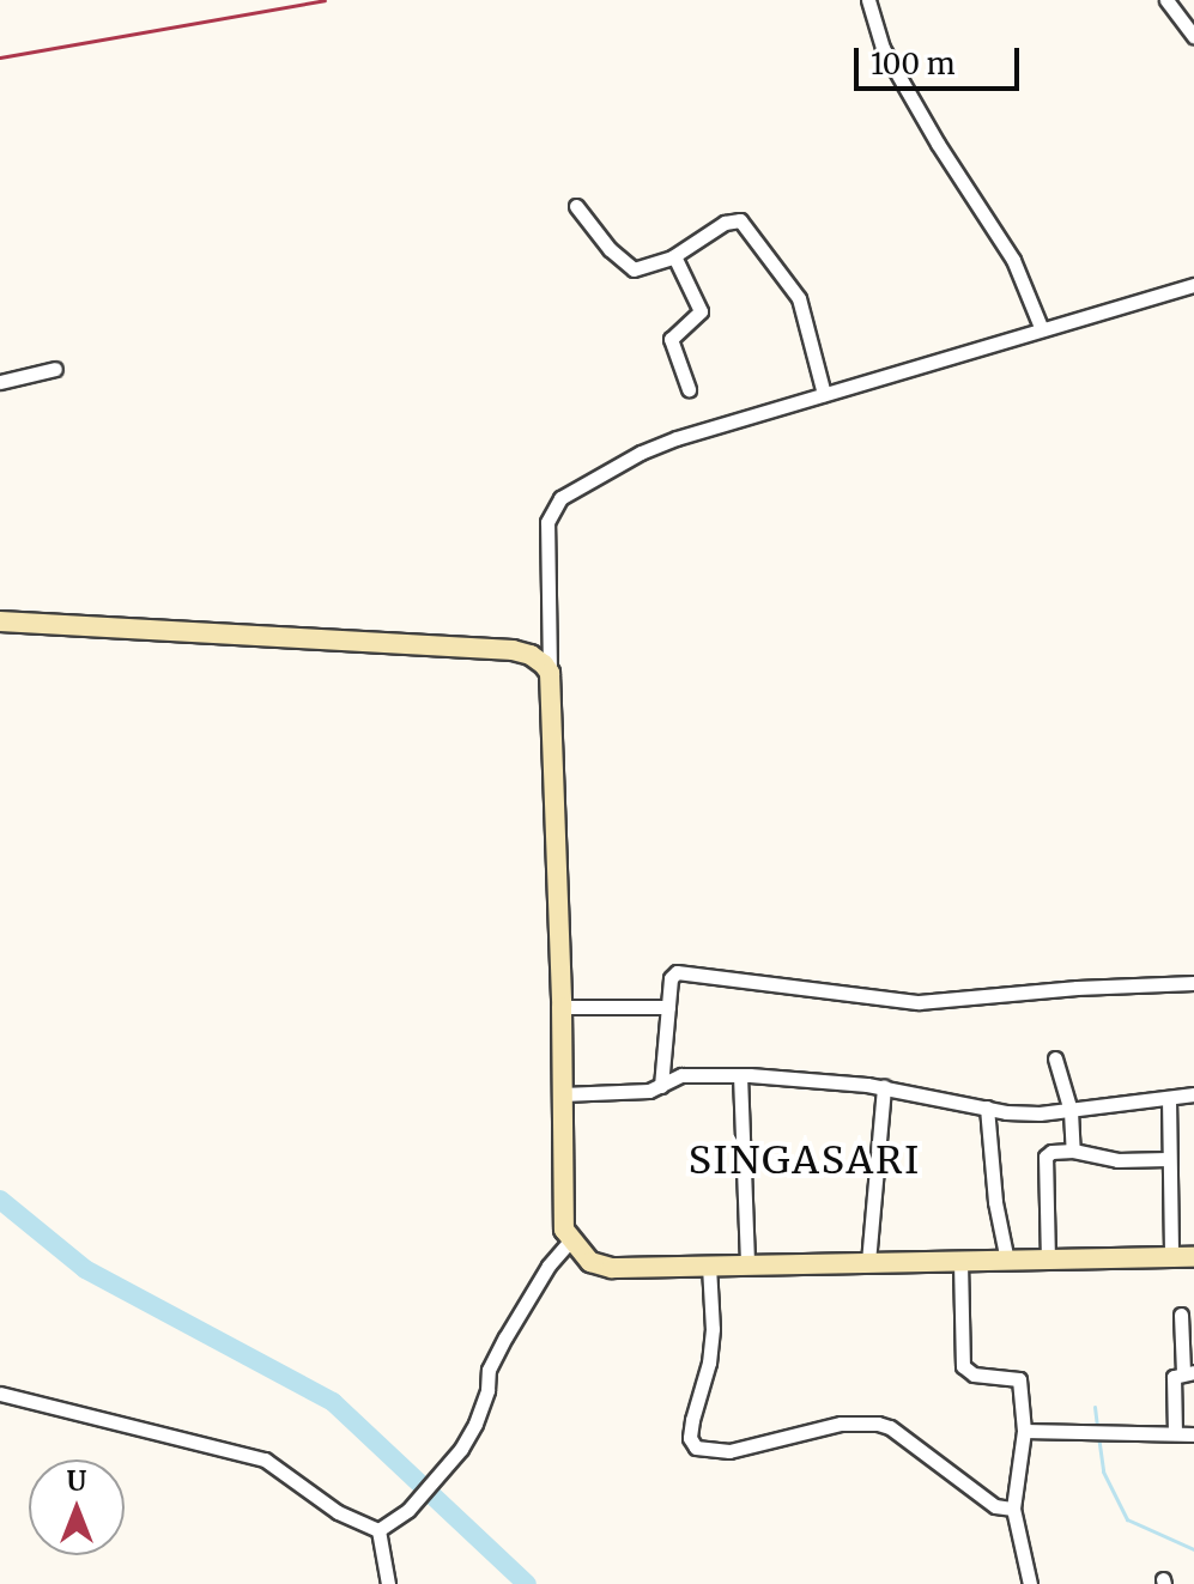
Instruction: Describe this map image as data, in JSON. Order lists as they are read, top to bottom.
{
  "districts": ["SINGASARI"],
  "scale_bar": "100 m",
  "north": "top"
}
